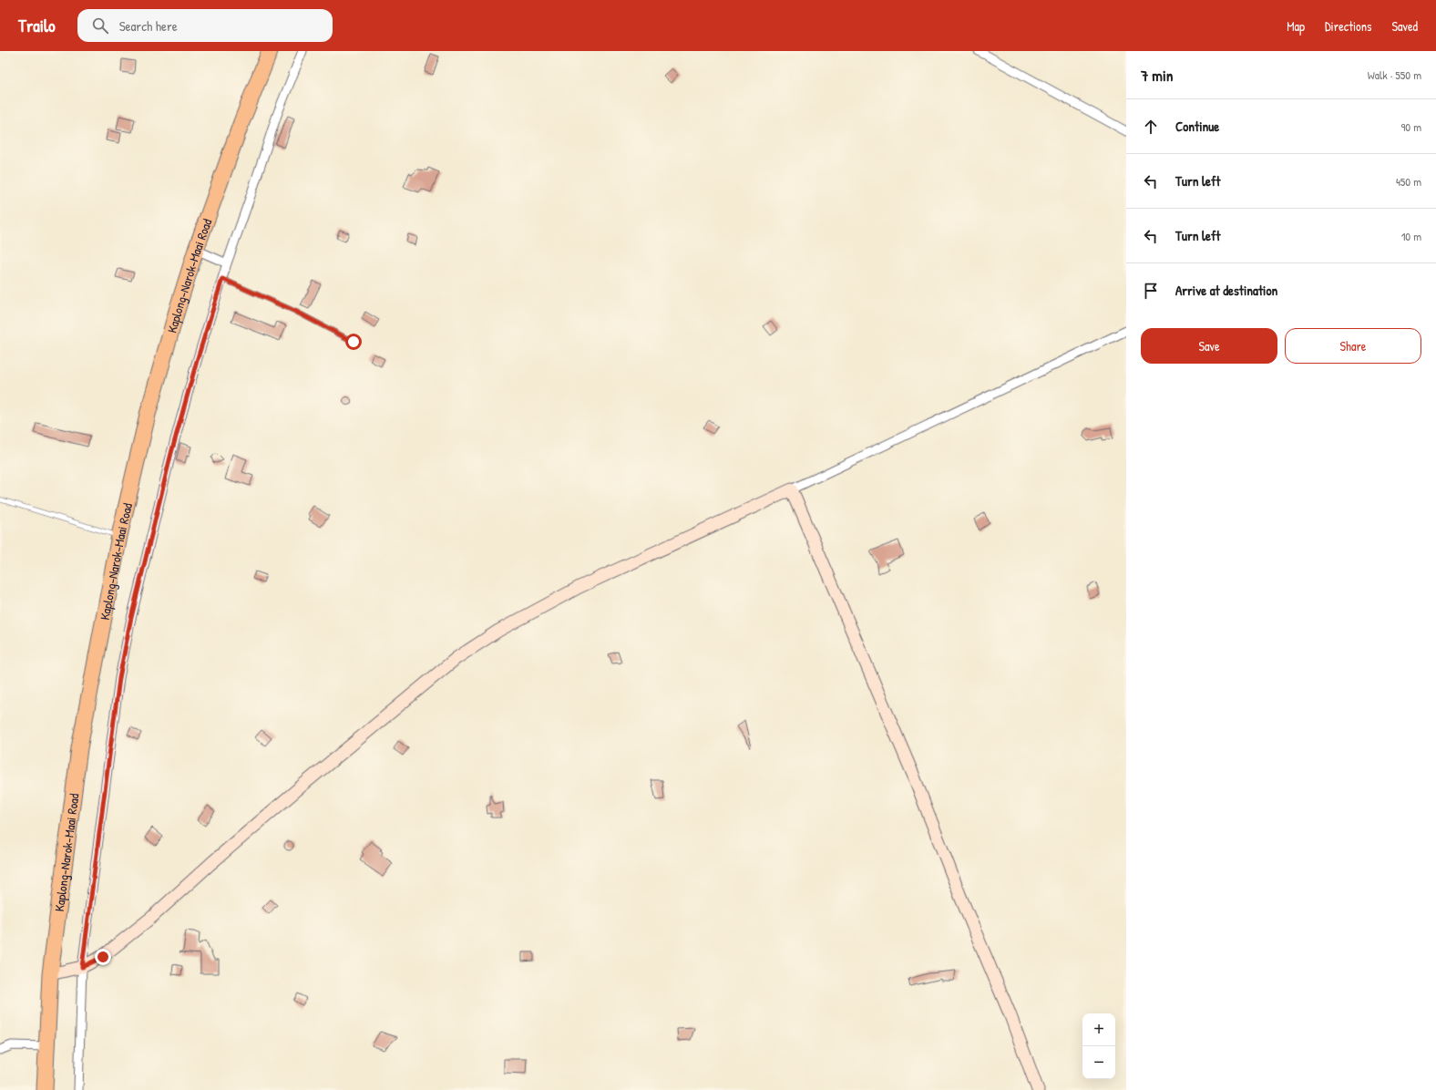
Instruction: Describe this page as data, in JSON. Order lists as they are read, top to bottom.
{
  "streets": {
    "highway": ["Kaplong-Narok-Maai Road"]
  },
  "page": {
    "header": "Trailo",
    "search": "Search here",
    "nav": ["Map", "Directions", "Saved"],
    "heading": ["7 min", "Walk · 550 m"],
    "list": [
      ["Continue", "90 m"],
      ["Turn left", "450 m"],
      ["Turn left", "10 m"],
      "Arrive at destination"
    ],
    "buttons": ["Save", "Share"],
    "map_buttons": ["+", "−"]
  }
}
